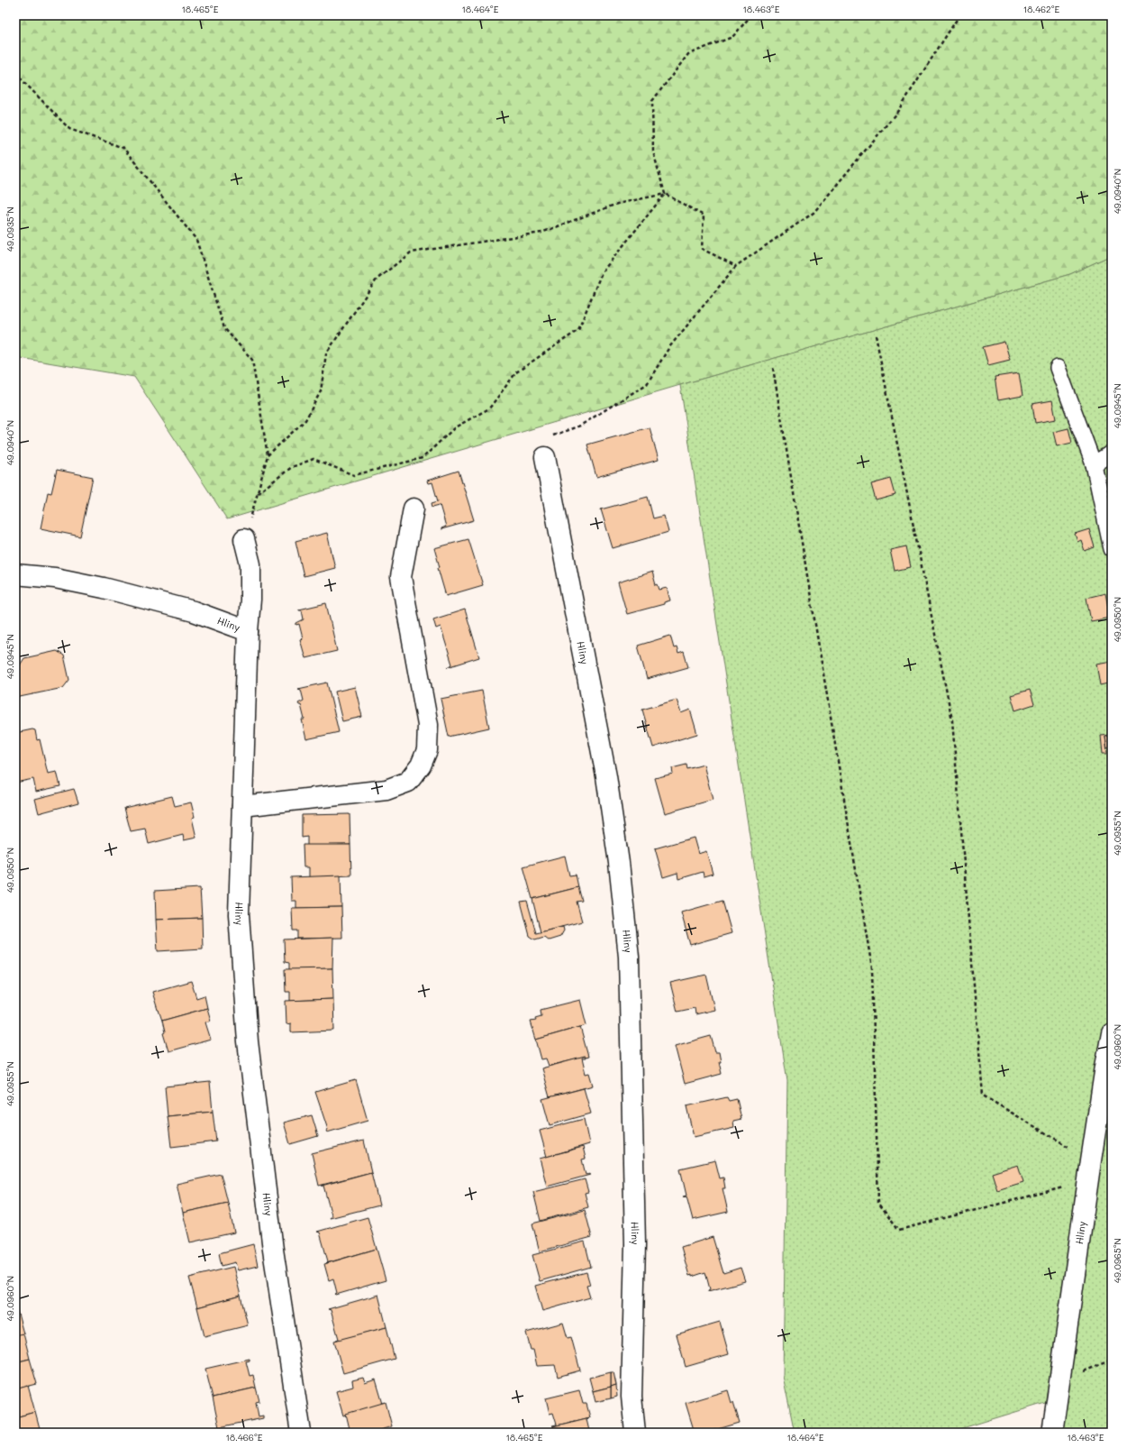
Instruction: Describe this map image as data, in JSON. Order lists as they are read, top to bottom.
{
  "streets": {
    "street": ["Hliny"]
  },
  "coordinates": [
    "18.465°E",
    "18.464°E",
    "18.463°E",
    "18.462°E",
    "49.0940°N",
    "49.0935°N",
    "49.0945°N",
    "49.0950°N",
    "49.0955°N",
    "49.0960°N",
    "49.0965°N",
    "18.466°E"
  ]
}
